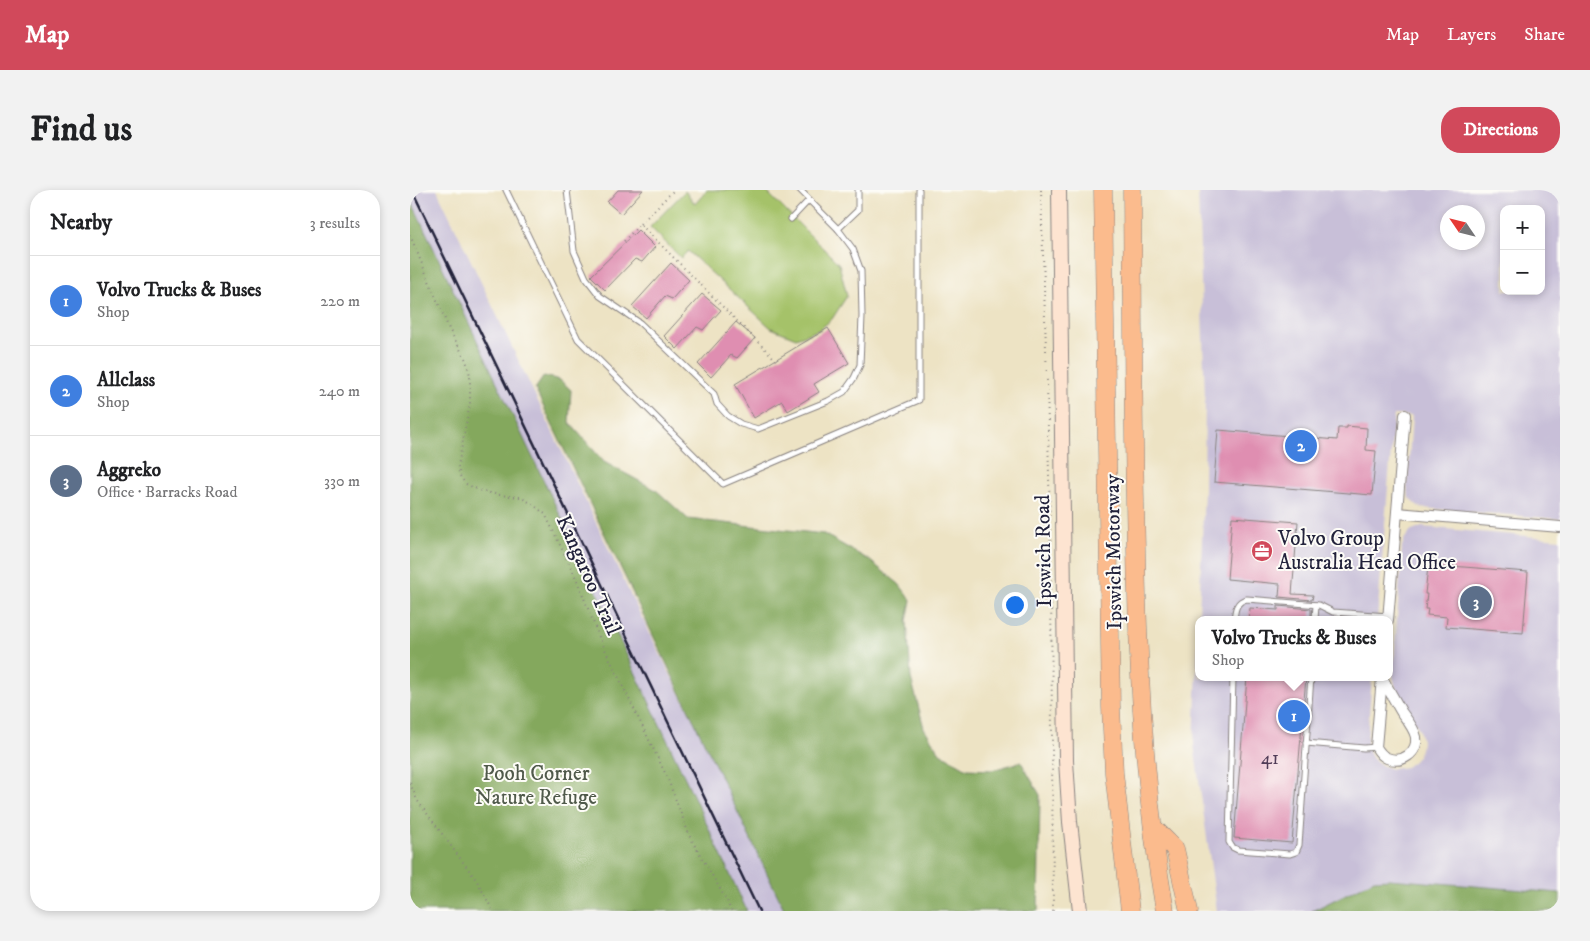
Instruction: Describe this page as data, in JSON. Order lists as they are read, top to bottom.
{
  "streets": {
    "highway": ["Ipswich Motorway"],
    "street": ["Ipswich Road"],
    "path": ["Kangaroo Trail"]
  },
  "parks": ["Pooh Corner Nature Refuge"],
  "places": {
    "office": ["Volvo Group Australia Head Office"]
  },
  "house_numbers": ["41"],
  "north": "top left",
  "page": {
    "header": "Map",
    "nav": ["Map", "Layers", "Share"],
    "buttons": "Directions",
    "title": "Find us",
    "heading": ["Nearby", "3 results"],
    "map_buttons": ["+", "−"],
    "list": [
      {
        "mark": "1",
        "name": "Volvo Trucks & Buses",
        "note": "Shop",
        "value": "220 m"
      },
      {
        "mark": "2",
        "name": "Allclass",
        "note": "Shop",
        "value": "240 m"
      },
      {
        "mark": "3",
        "name": "Aggreko",
        "note": "Office · Barracks Road",
        "value": "330 m"
      }
    ],
    "pins": ["2", "3", "1"],
    "popup": ["Volvo Trucks & Buses", "Shop"]
  }
}
